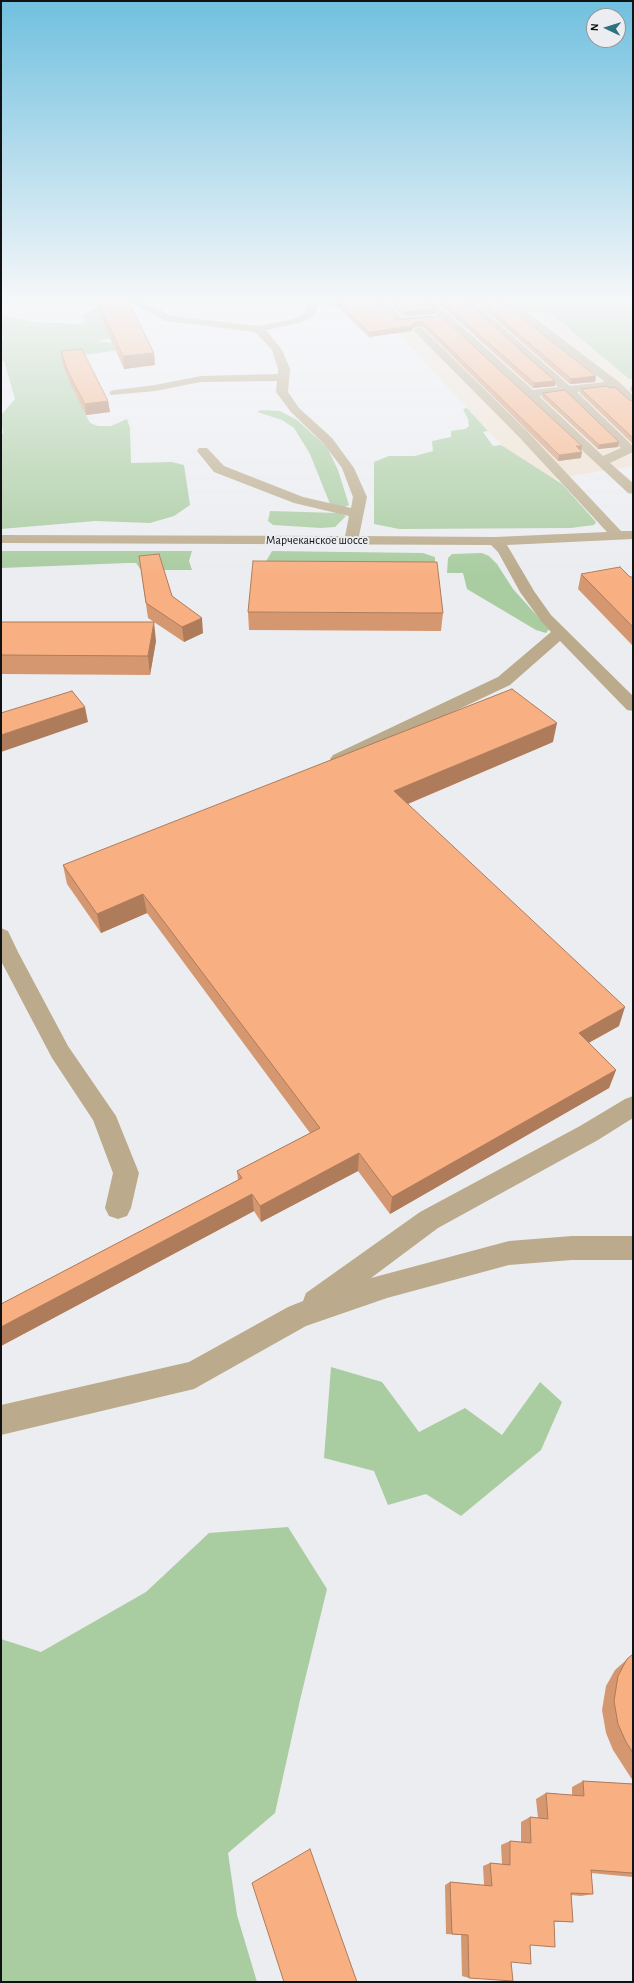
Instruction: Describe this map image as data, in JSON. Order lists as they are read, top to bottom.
{
  "streets": {
    "street": ["Марчеканское шоссе"]
  },
  "north": "left"
}
